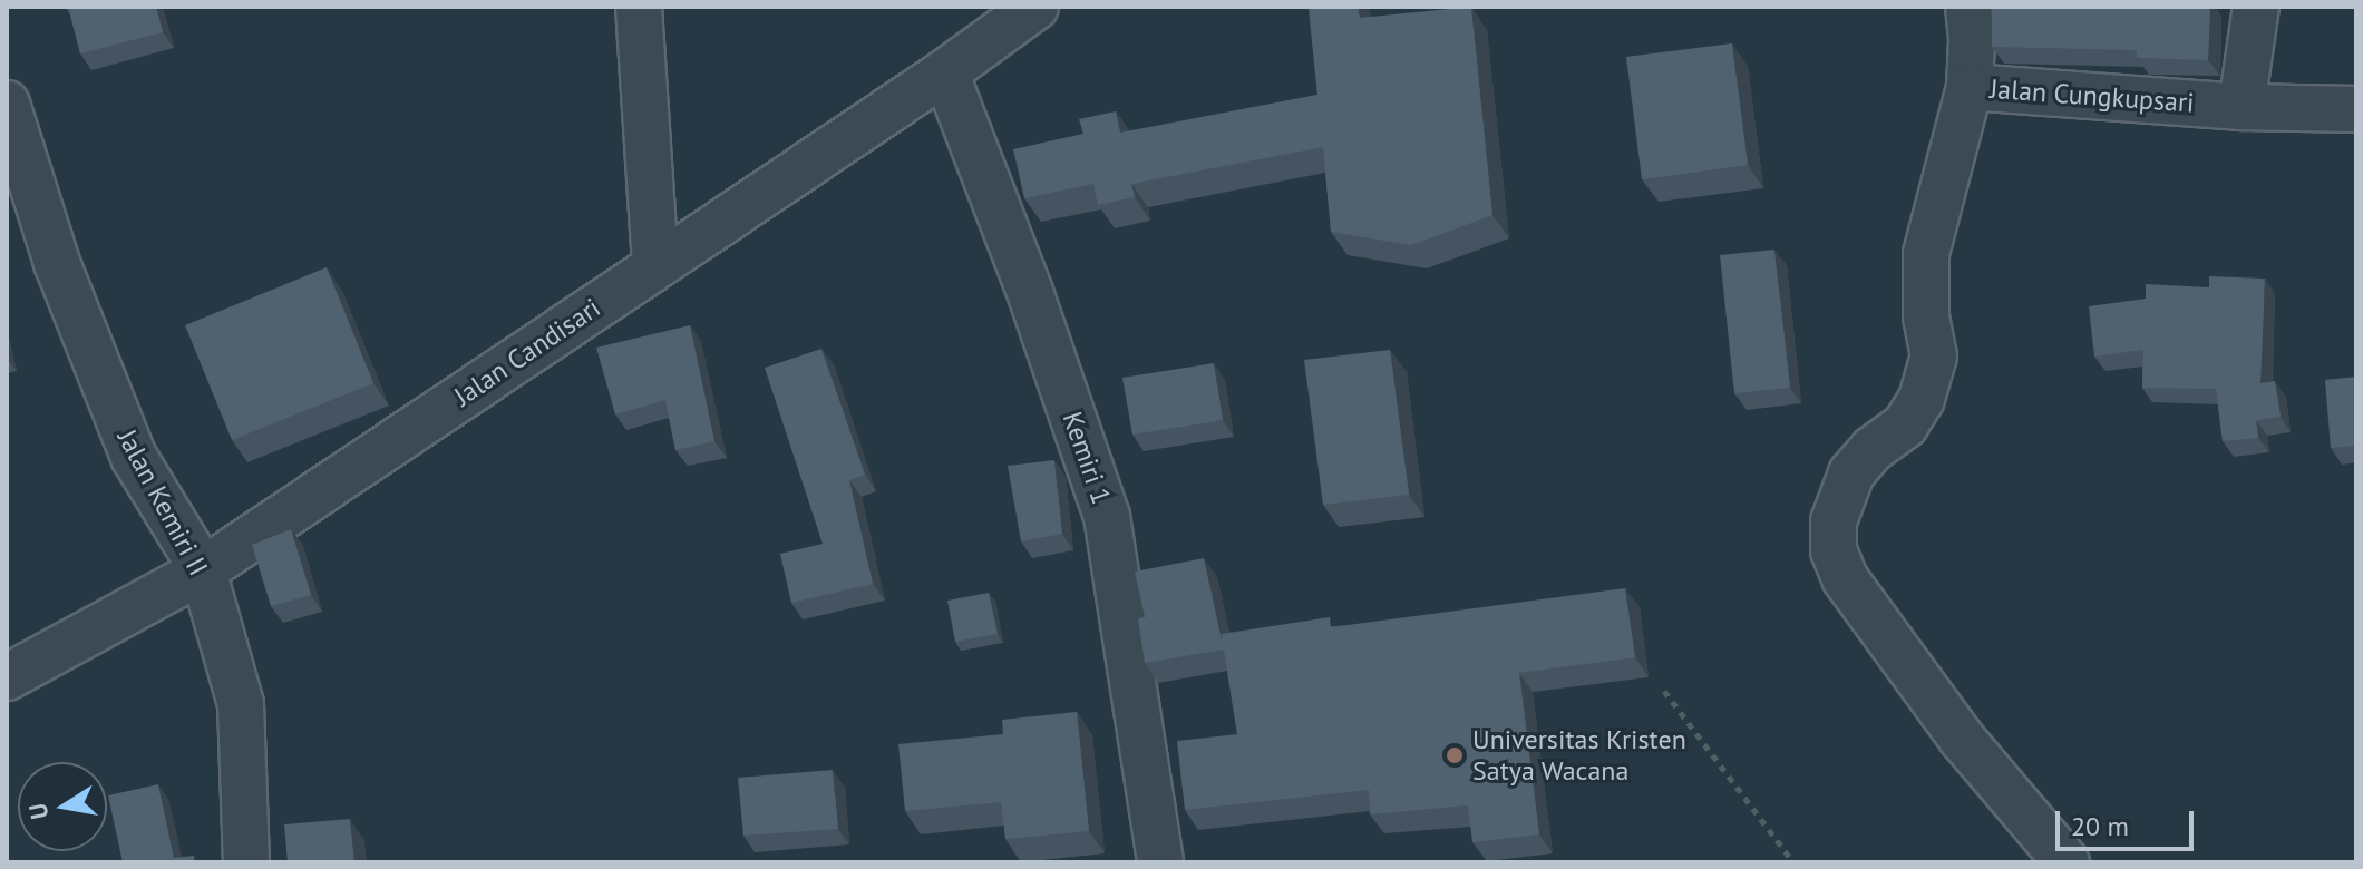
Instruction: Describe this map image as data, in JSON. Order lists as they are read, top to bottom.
{
  "streets": {
    "street": [
      "Jalan Cungkupsari",
      "Jalan Candisari",
      "Kemiri 1",
      "Jalan Kemiri II"
    ]
  },
  "crossings": [
    ["Jalan Candisari", "Kemiri 1"],
    ["Jalan Candisari", "Jalan Kemiri II"]
  ],
  "places": ["Universitas Kristen Satya Wacana"],
  "scale_bar": "20 m",
  "north": "left"
}
